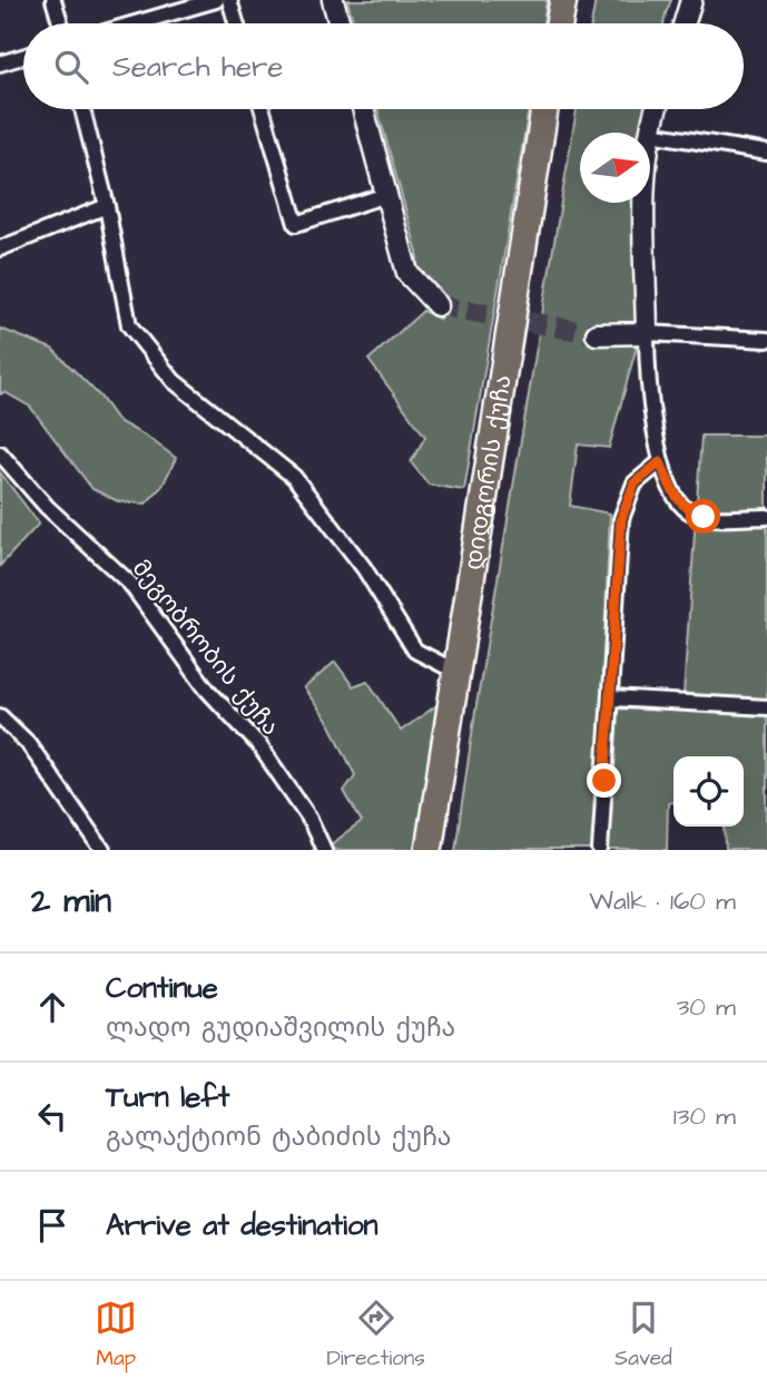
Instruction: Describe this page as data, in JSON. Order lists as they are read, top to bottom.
{
  "streets": {
    "highway": ["დიდგორის ქუჩა"],
    "street": ["მეგობრობის ქუჩა"]
  },
  "north": "right",
  "page": {
    "search": "Search here",
    "heading": ["2 min", "Walk · 160 m"],
    "list": [
      ["Continue", "ლადო გუდიაშვილის ქუჩა", "30 m"],
      ["Turn left", "გალაქტიონ ტაბიძის ქუჩა", "130 m"],
      "Arrive at destination"
    ],
    "nav": ["Map", "Directions", "Saved"]
  }
}
